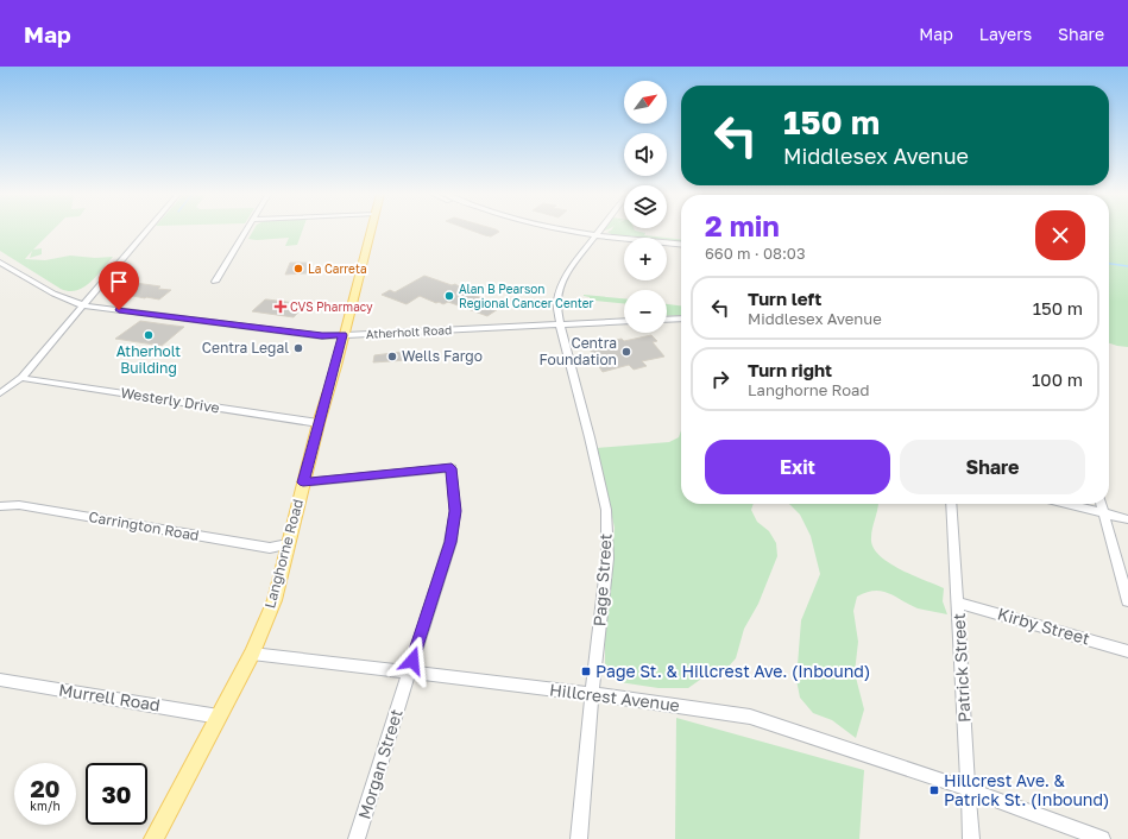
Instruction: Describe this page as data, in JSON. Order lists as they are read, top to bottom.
{
  "streets": {
    "main road": ["Langhorne Road"],
    "street": [
      "Atherholt Road",
      "Westerly Drive",
      "Carrington Road",
      "Page Street",
      "Kirby Street",
      "Patrick Street",
      "Murrell Road",
      "Hillcrest Avenue",
      "Morgan Street"
    ]
  },
  "crossings": [
    ["Atherholt Road", "Langhorne Road"],
    ["Atherholt Road", "Page Street"],
    ["Westerly Drive", "Langhorne Road"],
    ["Carrington Road", "Langhorne Road"],
    ["Langhorne Road", "Murrell Road"],
    ["Langhorne Road", "Hillcrest Avenue"],
    ["Langhorne Road", "Morgan Street"],
    ["Page Street", "Hillcrest Avenue"],
    ["Kirby Street", "Patrick Street"],
    ["Patrick Street", "Hillcrest Avenue"],
    ["Hillcrest Avenue", "Morgan Street"]
  ],
  "places": {
    "other": [
      "La Carreta",
      "Alan B Pearson Regional Cancer Center",
      "Atherholt Building",
      "Centra Legal",
      "Centra Foundation",
      "Wells Fargo"
    ],
    "health": ["CVS Pharmacy"],
    "transit": ["Page St. & Hillcrest Ave. (Inbound)", "Hillcrest Ave. & Patrick St. (Inbound)"]
  },
  "north": "top right",
  "page": {
    "header": "Map",
    "nav": ["Map", "Layers", "Share"],
    "map_buttons": ["+", "−"],
    "turn": ["150 m", "Middlesex Avenue"],
    "heading": ["2 min", "660 m · 08:03"],
    "list": [
      {
        "name": "Turn left",
        "note": "Middlesex Avenue",
        "value": "150 m"
      },
      {
        "name": "Turn right",
        "note": "Langhorne Road",
        "value": "100 m"
      }
    ],
    "buttons": ["Exit", "Share"],
    "speed": "20 km/h",
    "limit": "30"
  }
}
